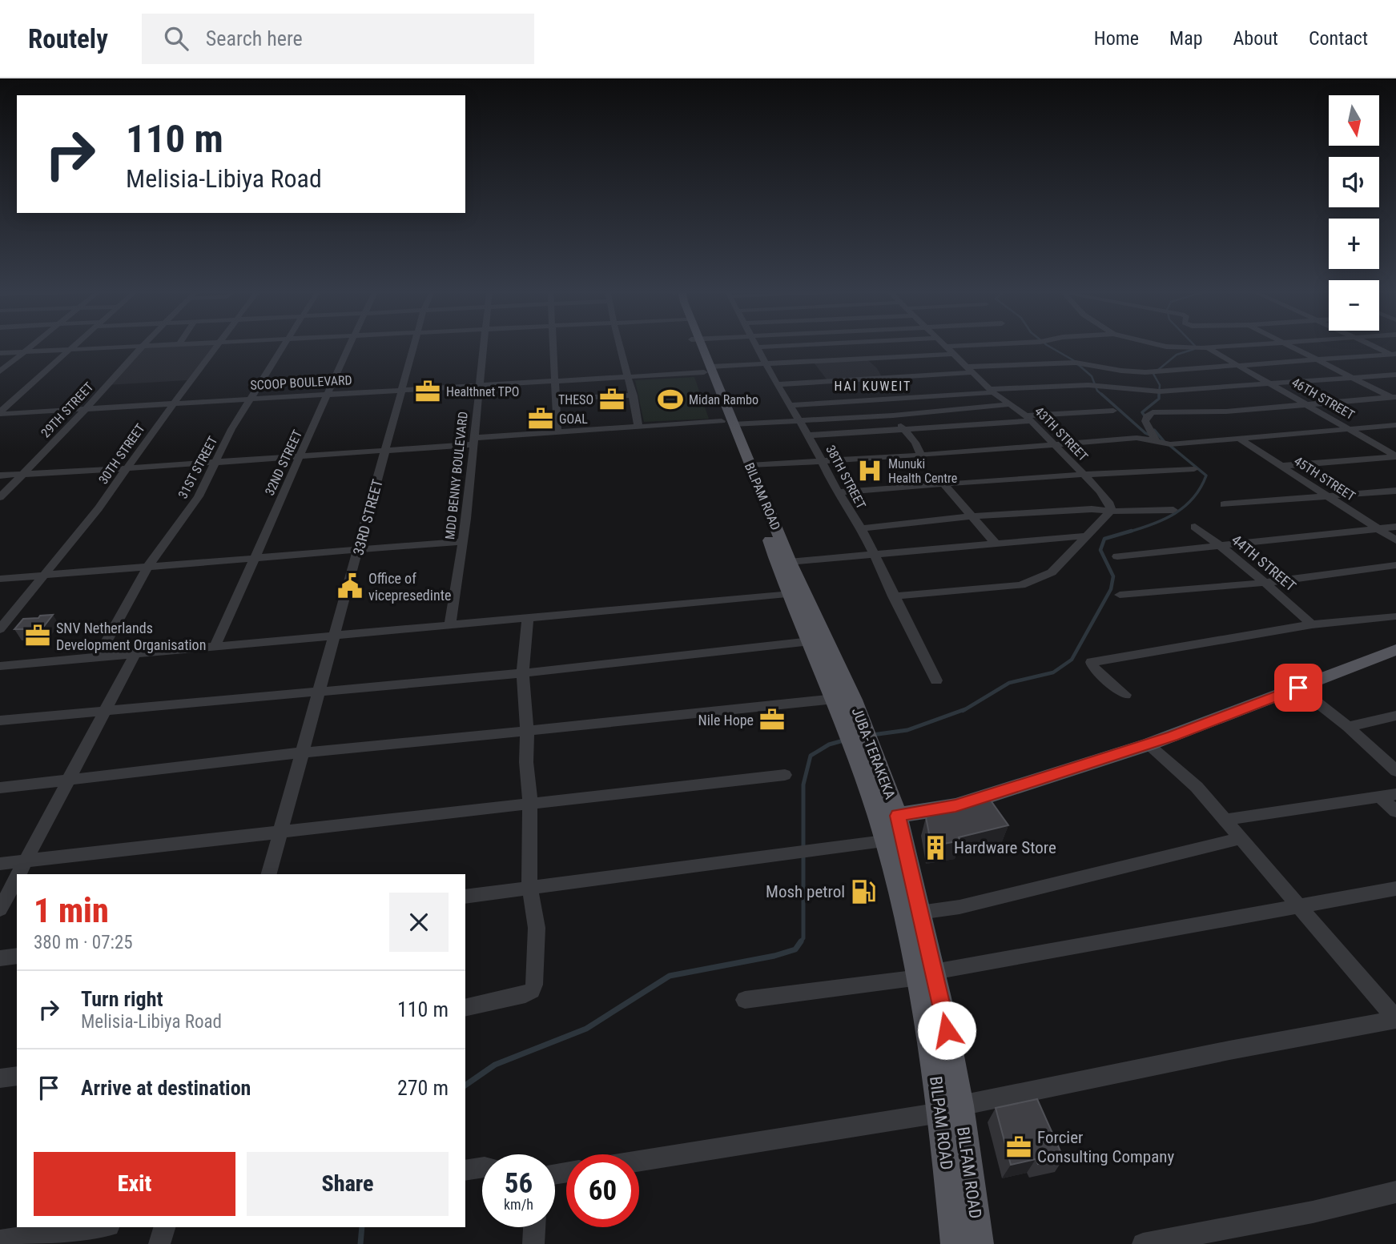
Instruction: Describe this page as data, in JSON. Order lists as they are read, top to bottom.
{
  "streets": {
    "main road": ["BILPAM ROAD", "JUBA-TERAKEKA", "BILFAM ROAD"],
    "street": [
      "SCOOP BOULEVARD",
      "46TH STREET",
      "29TH STREET",
      "43TH STREET",
      "30TH STREET",
      "32ND STREET",
      "31ST STREET",
      "MDD BENNY BOULEVARD",
      "38TH STREET",
      "45TH STREET",
      "33RD STREET",
      "44TH STREET"
    ]
  },
  "crossings": [
    ["SCOOP BOULEVARD", "29TH STREET"],
    ["SCOOP BOULEVARD", "30TH STREET"],
    ["SCOOP BOULEVARD", "32ND STREET"],
    ["SCOOP BOULEVARD", "31ST STREET"],
    ["SCOOP BOULEVARD", "MDD BENNY BOULEVARD"],
    ["SCOOP BOULEVARD", "38TH STREET"],
    ["SCOOP BOULEVARD", "BILPAM ROAD"],
    ["SCOOP BOULEVARD", "33RD STREET"],
    ["BILPAM ROAD", "JUBA-TERAKEKA"],
    ["BILPAM ROAD", "BILFAM ROAD"],
    ["JUBA-TERAKEKA", "BILFAM ROAD"]
  ],
  "districts": ["HAI KUWEIT"],
  "places": {
    "office": [
      "Healthnet TPO",
      "THESO",
      "GOAL",
      "SNV Netherlands Development Organisation",
      "Nile Hope",
      "Forcier Consulting Company"
    ],
    "sports": ["Midan Rambo"],
    "hospital": ["Munuki Health Centre"],
    "public building": ["Office of vicepresedinte"],
    "building": ["Hardware Store"],
    "fuel station": ["Mosh petrol"]
  },
  "north": "bottom",
  "page": {
    "header": "Routely",
    "search": "Search here",
    "nav": [
      "Home",
      "Map",
      "About",
      "Contact"
    ],
    "map_buttons": ["+", "−"],
    "turn": ["110 m", "Melisia-Libiya Road"],
    "heading": ["1 min", "380 m · 07:25"],
    "list": [
      {
        "name": "Turn right",
        "note": "Melisia-Libiya Road",
        "value": "110 m"
      },
      {
        "name": "Arrive at destination",
        "value": "270 m"
      }
    ],
    "buttons": ["Exit", "Share"],
    "speed": "56 km/h",
    "limit": "60"
  }
}
